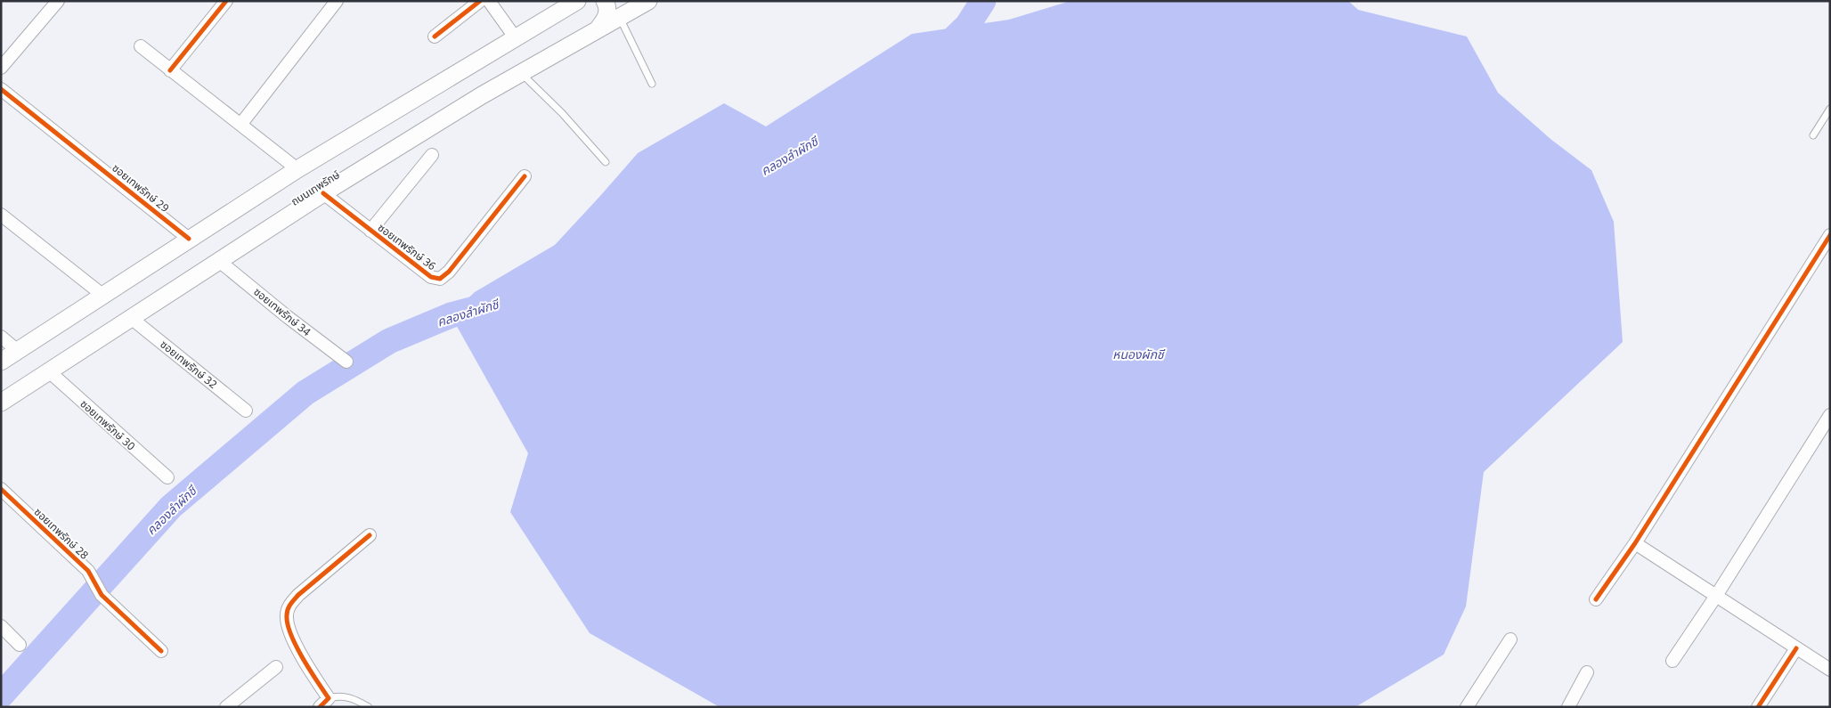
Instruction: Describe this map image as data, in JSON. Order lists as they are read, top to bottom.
{
  "streets": {
    "main road": ["ถนนเทพรักษ์"],
    "street": [
      "ซอยเทพรักษ์ 29",
      "ซอยเทพรักษ์ 36",
      "ซอยเทพรักษ์ 34",
      "ซอยเทพรักษ์ 32",
      "ซอยเทพรักษ์ 30",
      "ซอยเทพรักษ์ 28"
    ]
  },
  "crossings": [
    ["ถนนเทพรักษ์", "ซอยเทพรักษ์ 36"],
    ["ถนนเทพรักษ์", "ซอยเทพรักษ์ 34"],
    ["ถนนเทพรักษ์", "ซอยเทพรักษ์ 32"],
    ["ถนนเทพรักษ์", "ซอยเทพรักษ์ 30"]
  ],
  "water": ["คลองลำผักชี", "หนองผักชี"]
}
